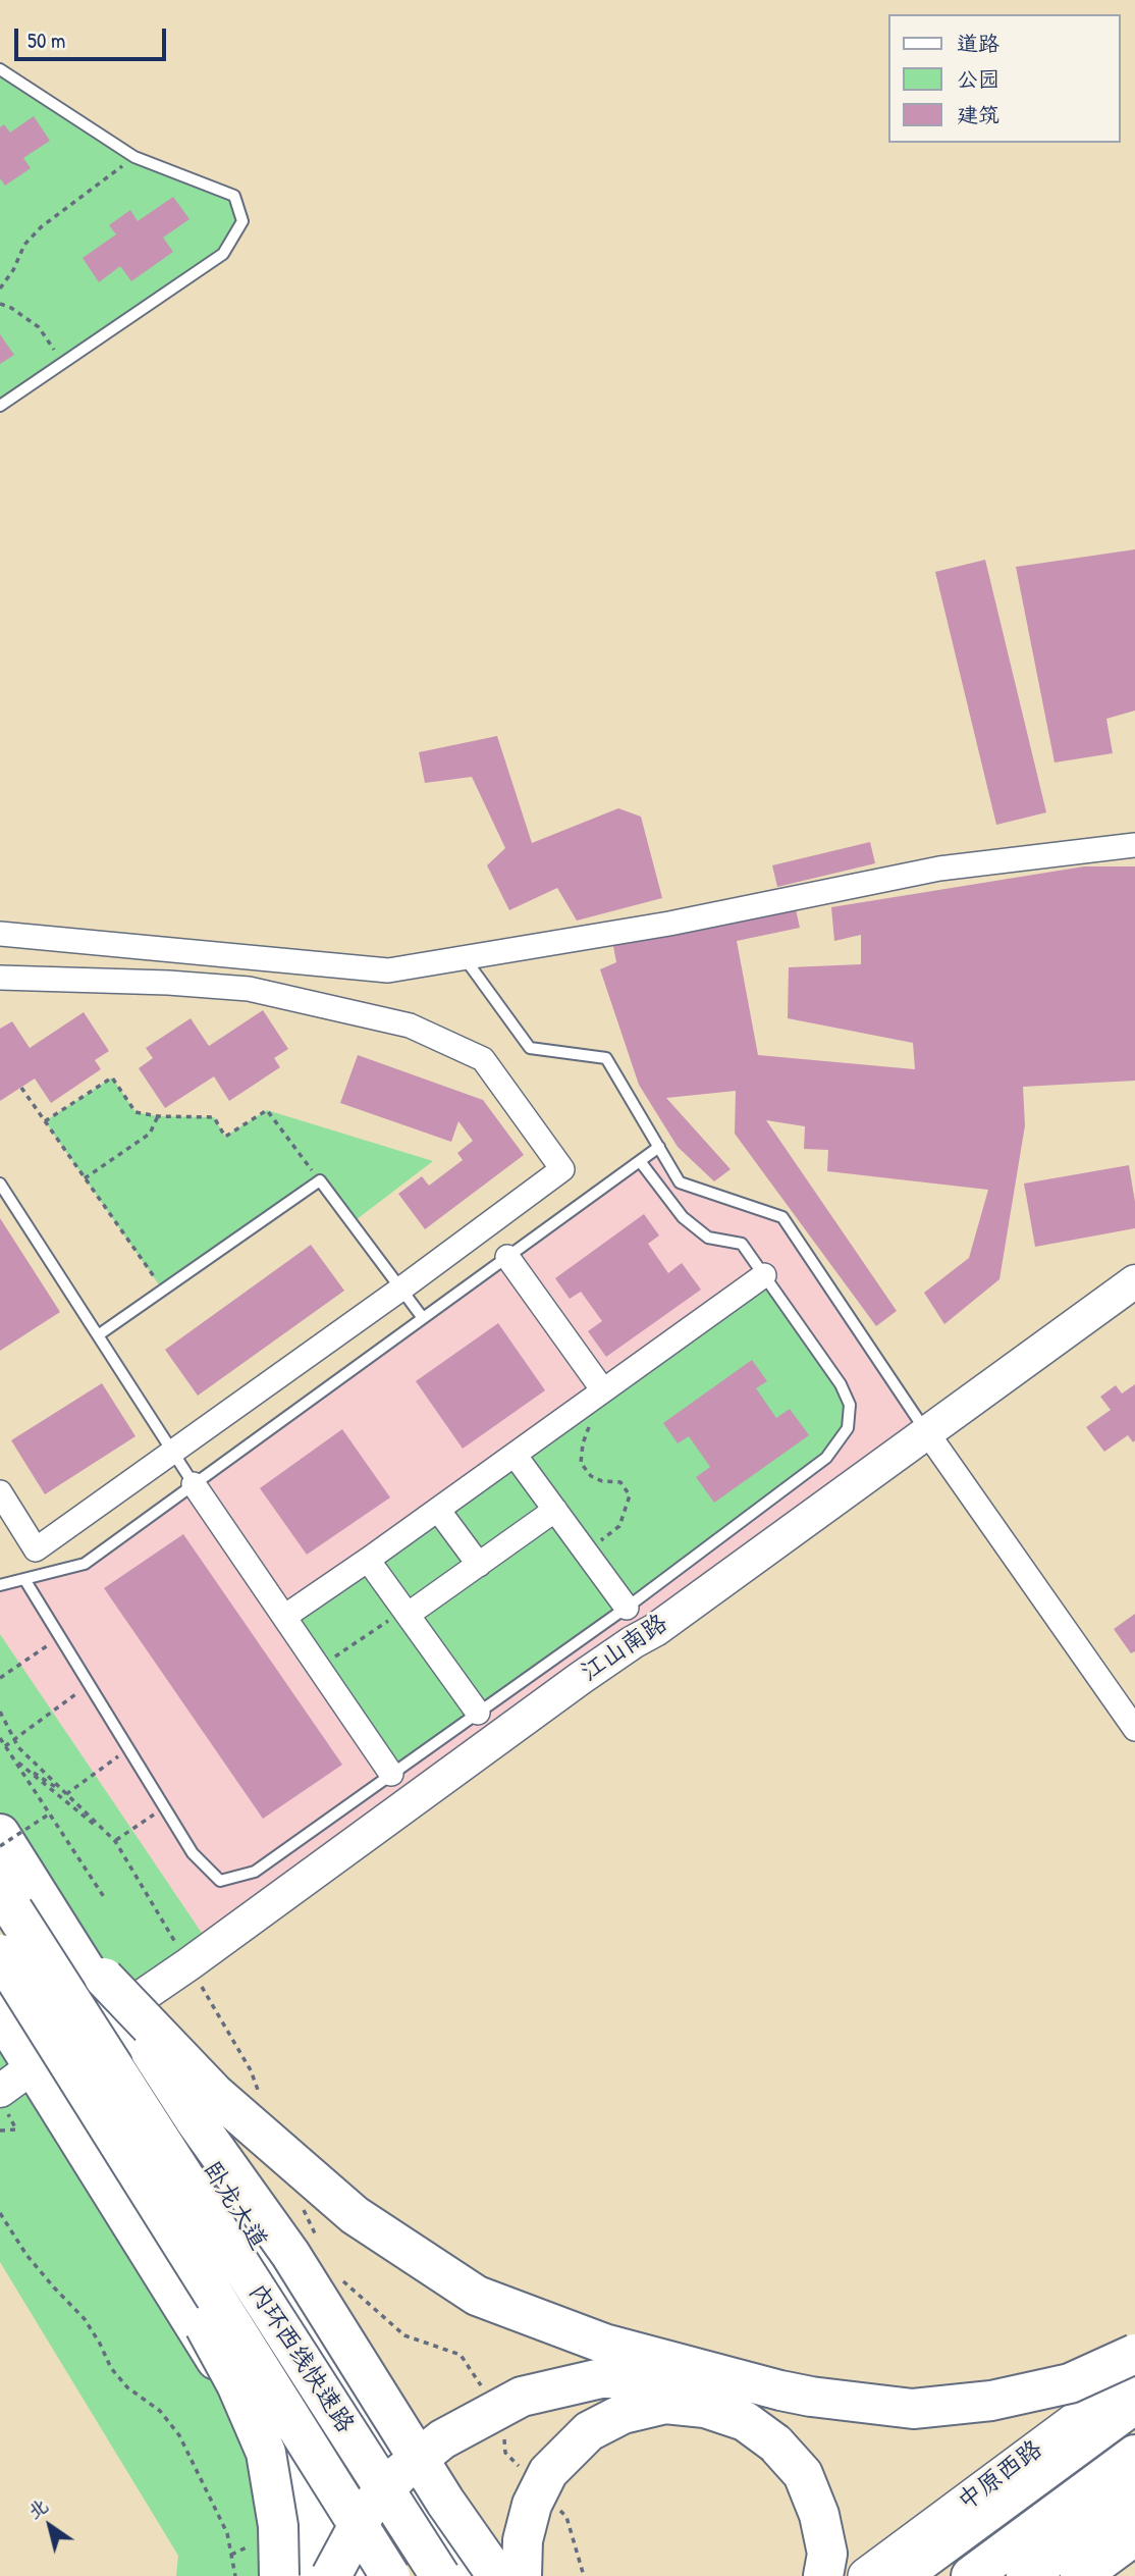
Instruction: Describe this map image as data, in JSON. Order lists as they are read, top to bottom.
{
  "streets": {
    "highway": ["卧龙大道", "内环西线快速路"],
    "main road": ["中原西路"],
    "street": ["江山南路"]
  },
  "crossings": [
    ["江山南路", "卧龙大道"]
  ],
  "legend": ["道路", "公园", "建筑"],
  "scale_bar": "50 m",
  "north": "top left"
}
